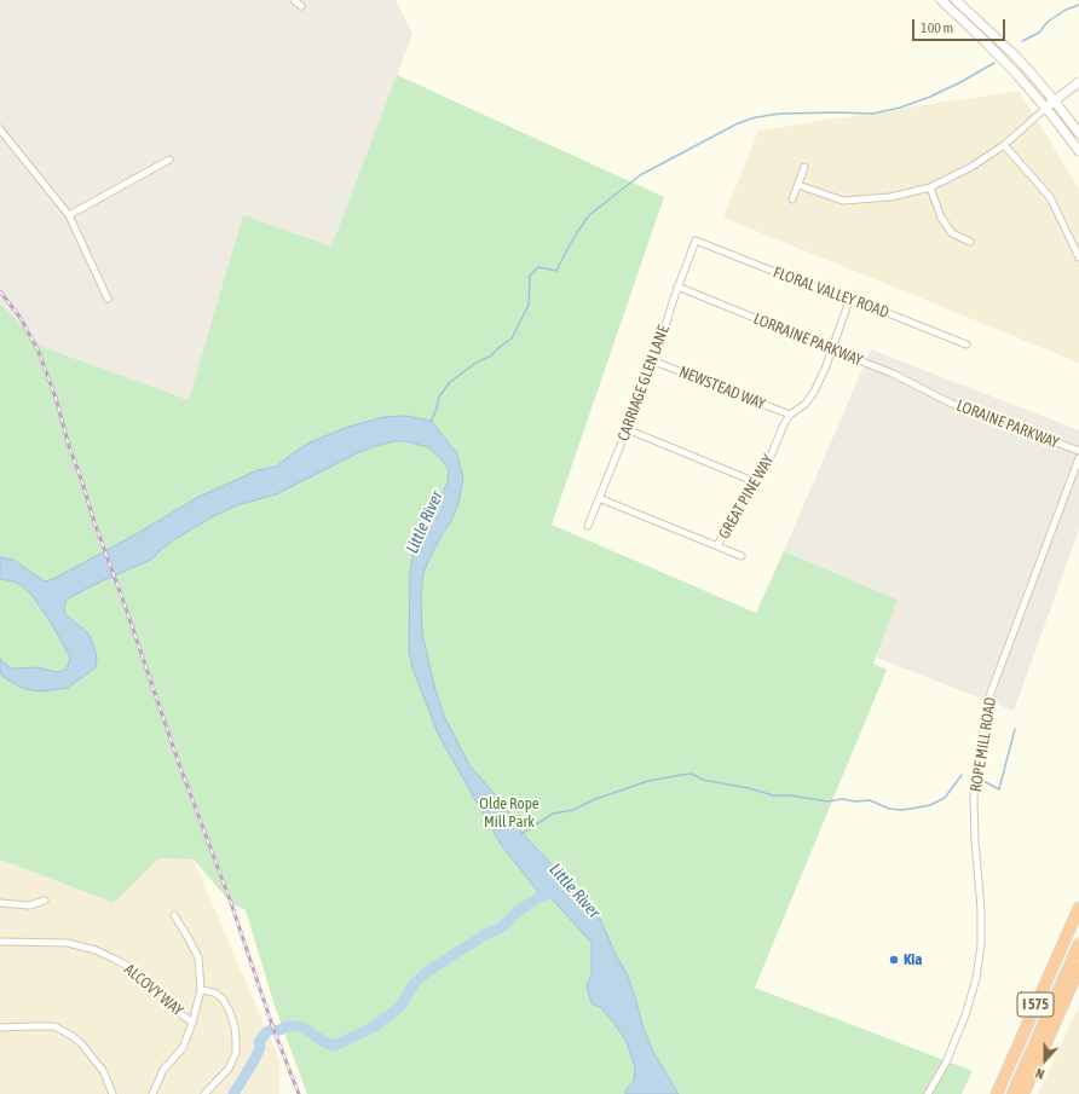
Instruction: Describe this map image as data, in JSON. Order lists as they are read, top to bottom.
{
  "streets": {
    "highway": ["I 575"],
    "street": [
      "FLORAL VALLEY ROAD",
      "LORRAINE PARKWAY",
      "CARRIAGE GLEN LANE",
      "NEWSTEAD WAY",
      "LORAINE PARKWAY",
      "GREAT PINE WAY",
      "ROPE MILL ROAD",
      "ALCOVY WAY"
    ]
  },
  "crossings": [
    ["FLORAL VALLEY ROAD", "CARRIAGE GLEN LANE"],
    ["FLORAL VALLEY ROAD", "GREAT PINE WAY"],
    ["LORRAINE PARKWAY", "CARRIAGE GLEN LANE"],
    ["LORRAINE PARKWAY", "LORAINE PARKWAY"],
    ["LORRAINE PARKWAY", "GREAT PINE WAY"],
    ["CARRIAGE GLEN LANE", "NEWSTEAD WAY"],
    ["NEWSTEAD WAY", "GREAT PINE WAY"]
  ],
  "water": ["Little River"],
  "parks": ["Olde Rope Mill Park"],
  "places": ["Kia"],
  "scale_bar": "100 m",
  "north": "bottom"
}
